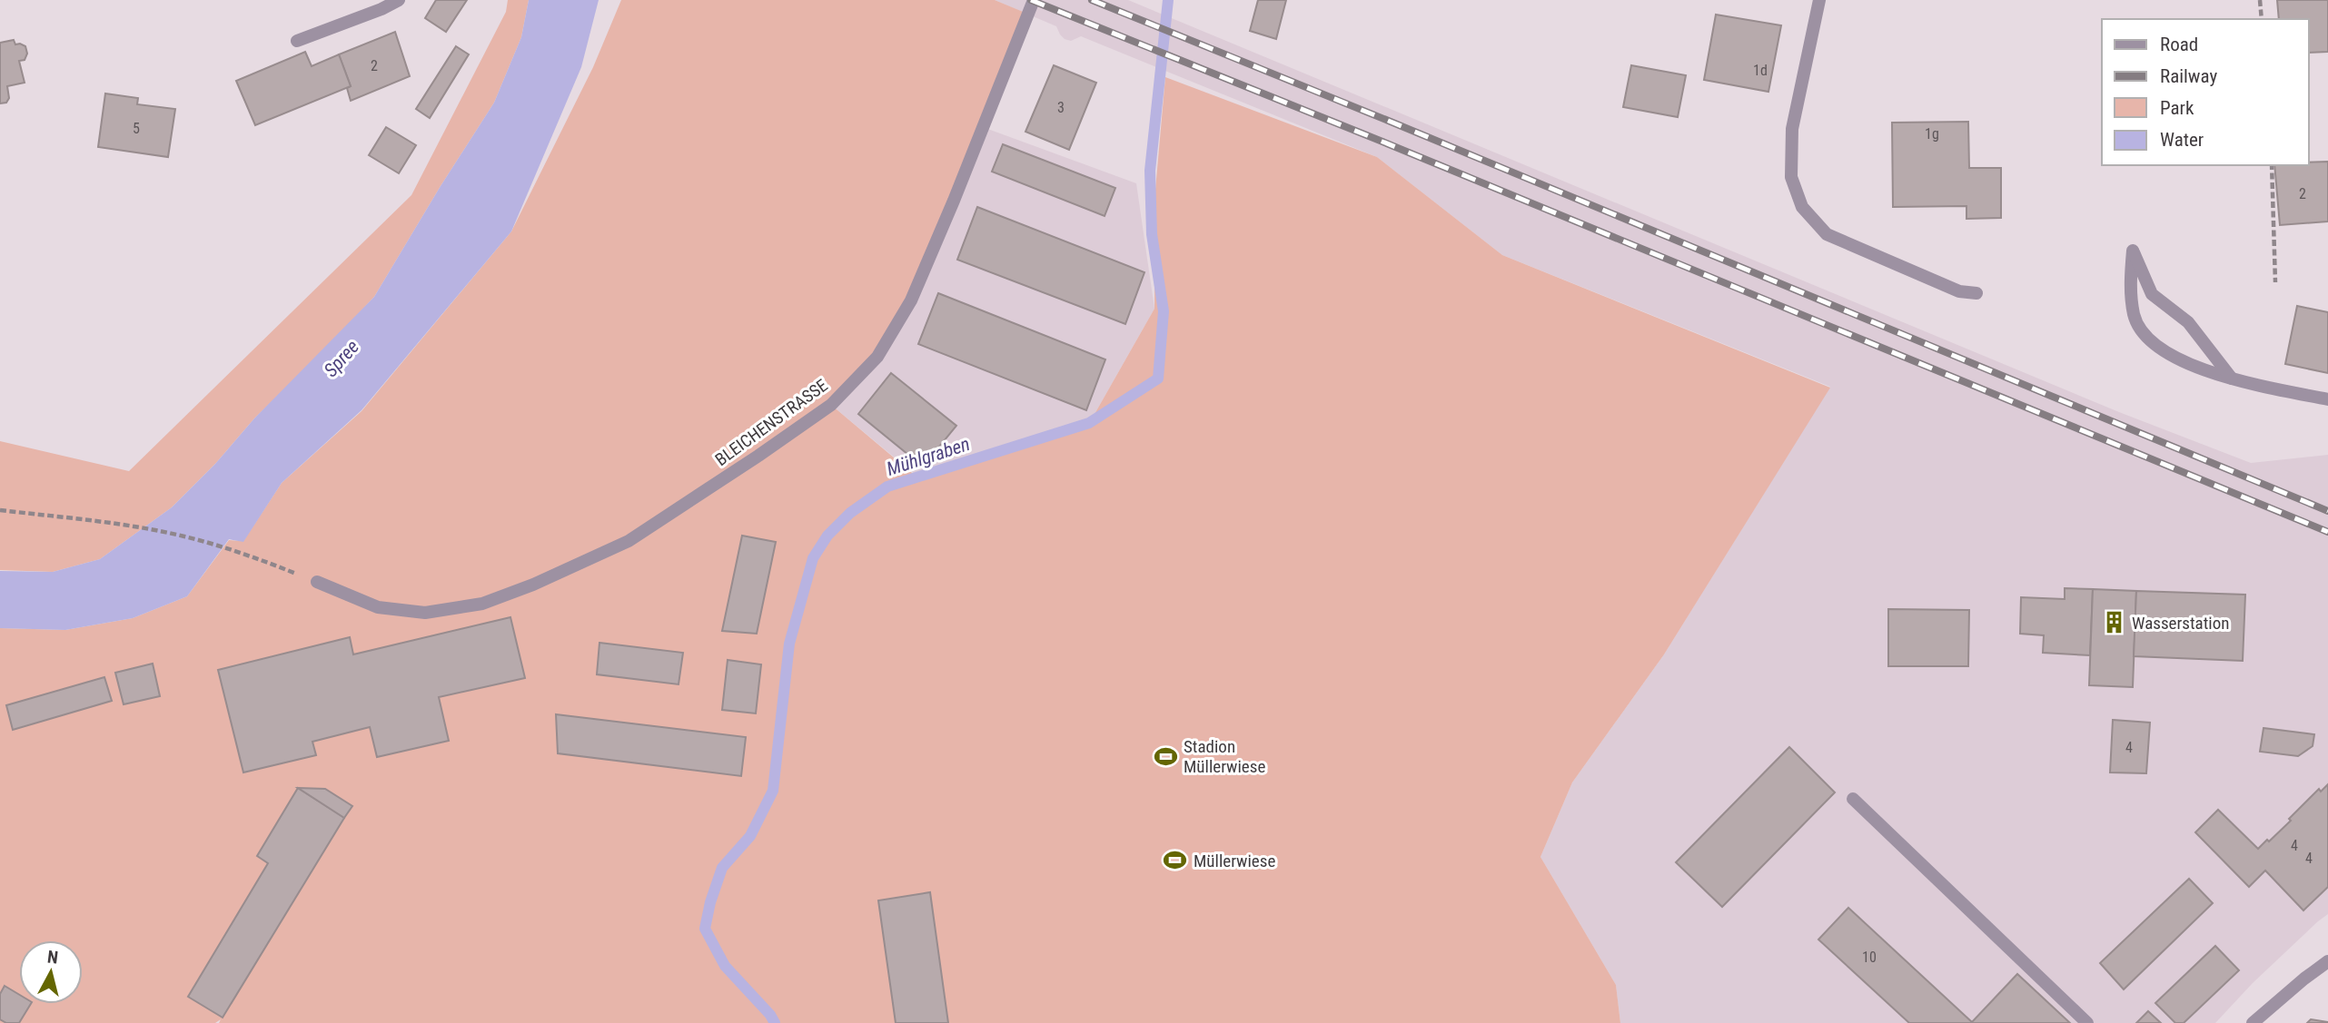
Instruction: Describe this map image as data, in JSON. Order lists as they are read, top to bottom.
{
  "streets": {
    "street": ["BLEICHENSTRASSE"]
  },
  "water": ["Spree", "Mühlgraben"],
  "places": {
    "building": ["Wasserstation"],
    "sports": ["Stadion Müllerwiese", "Müllerwiese"]
  },
  "house_numbers": [
    "2",
    "1d",
    "3",
    "5",
    "1g",
    "2",
    "4",
    "4",
    "4",
    "10"
  ],
  "legend": [
    "Road",
    "Railway",
    "Park",
    "Water"
  ],
  "north": "top"
}
